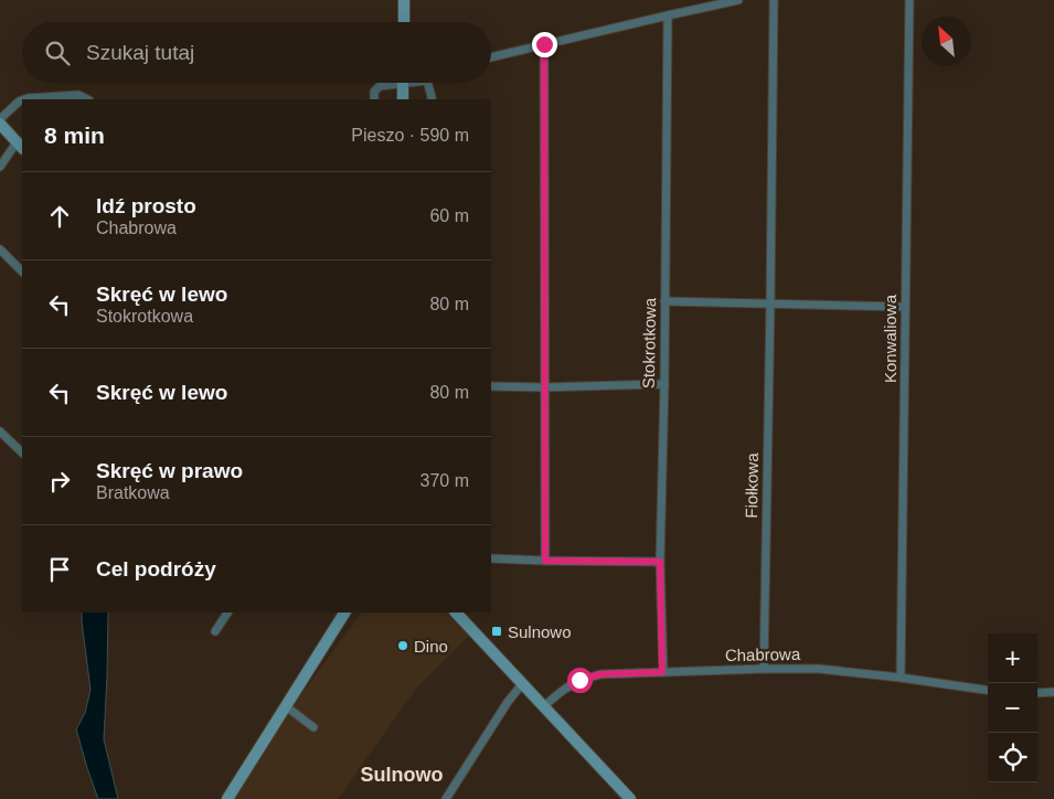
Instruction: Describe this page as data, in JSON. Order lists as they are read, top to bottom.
{
  "streets": {
    "street": [
      "Konwaliowa",
      "Stokrotkowa",
      "Fiołkowa",
      "Chabrowa"
    ]
  },
  "crossings": [
    ["Konwaliowa", "Chabrowa"],
    ["Stokrotkowa", "Chabrowa"],
    ["Fiołkowa", "Chabrowa"]
  ],
  "districts": ["Sulnowo"],
  "places": {
    "transit": ["Sulnowo"],
    "other": ["Dino"]
  },
  "north": "top left",
  "page": {
    "search": "Szukaj tutaj",
    "heading": ["8 min", "Pieszo · 590 m"],
    "list": [
      ["Idź prosto", "Chabrowa", "60 m"],
      ["Skręć w lewo", "Stokrotkowa", "80 m"],
      ["Skręć w lewo", "80 m"],
      ["Skręć w prawo", "Bratkowa", "370 m"],
      "Cel podróży"
    ],
    "map_buttons": ["+", "−"]
  }
}
